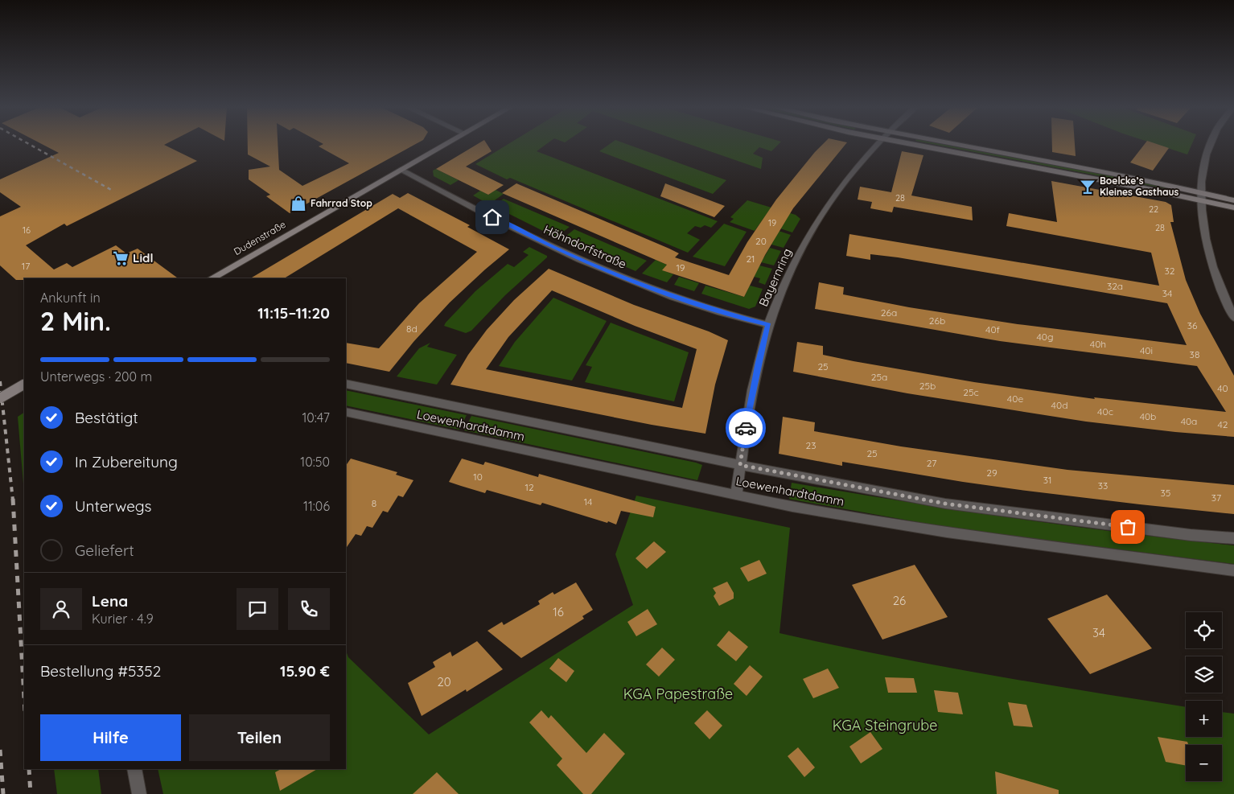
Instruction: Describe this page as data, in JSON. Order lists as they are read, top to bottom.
{
  "streets": {
    "main road": ["Dudenstraße"],
    "street": ["Höhndorfstraße", "Bayernring", "Loewenhardtdamm"]
  },
  "crossings": [
    ["Dudenstraße", "Höhndorfstraße"],
    ["Höhndorfstraße", "Bayernring"],
    ["Bayernring", "Loewenhardtdamm"]
  ],
  "parks": ["KGA Papestraße", "KGA Steingrube"],
  "places": {
    "bar": ["Boelcke’s Kleines Gasthaus"],
    "shop": ["Fahrrad Stop"],
    "supermarket": ["Lidl"]
  },
  "house_numbers": [
    "28",
    "22",
    "19",
    "28",
    "16",
    "20",
    "21",
    "17",
    "19",
    "32",
    "32a",
    "34",
    "26a",
    "26b",
    "36",
    "8d",
    "40f",
    "40g",
    "40h",
    "40i",
    "38",
    "25",
    "25a",
    "25b",
    "40",
    "25c",
    "40e",
    "40d",
    "40c",
    "40b",
    "40a",
    "42",
    "23",
    "25",
    "27",
    "29",
    "10",
    "31",
    "33",
    "12",
    "35",
    "37",
    "14",
    "8",
    "26",
    "16",
    "34",
    "20"
  ],
  "page": {
    "heading": ["2 Min.", "Ankunft in", "11:15–11:20"],
    "panel": [
      "Lena",
      "Kurier · 4.9",
      "Bestellung #5352",
      "15.90 €"
    ],
    "bar": "Unterwegs · 200 m",
    "list": [
      ["Bestätigt", "10:47"],
      ["In Zubereitung", "10:50"],
      ["Unterwegs", "11:06"],
      "Geliefert"
    ],
    "map_buttons": ["+", "−"],
    "buttons": ["Hilfe", "Teilen"]
  }
}
